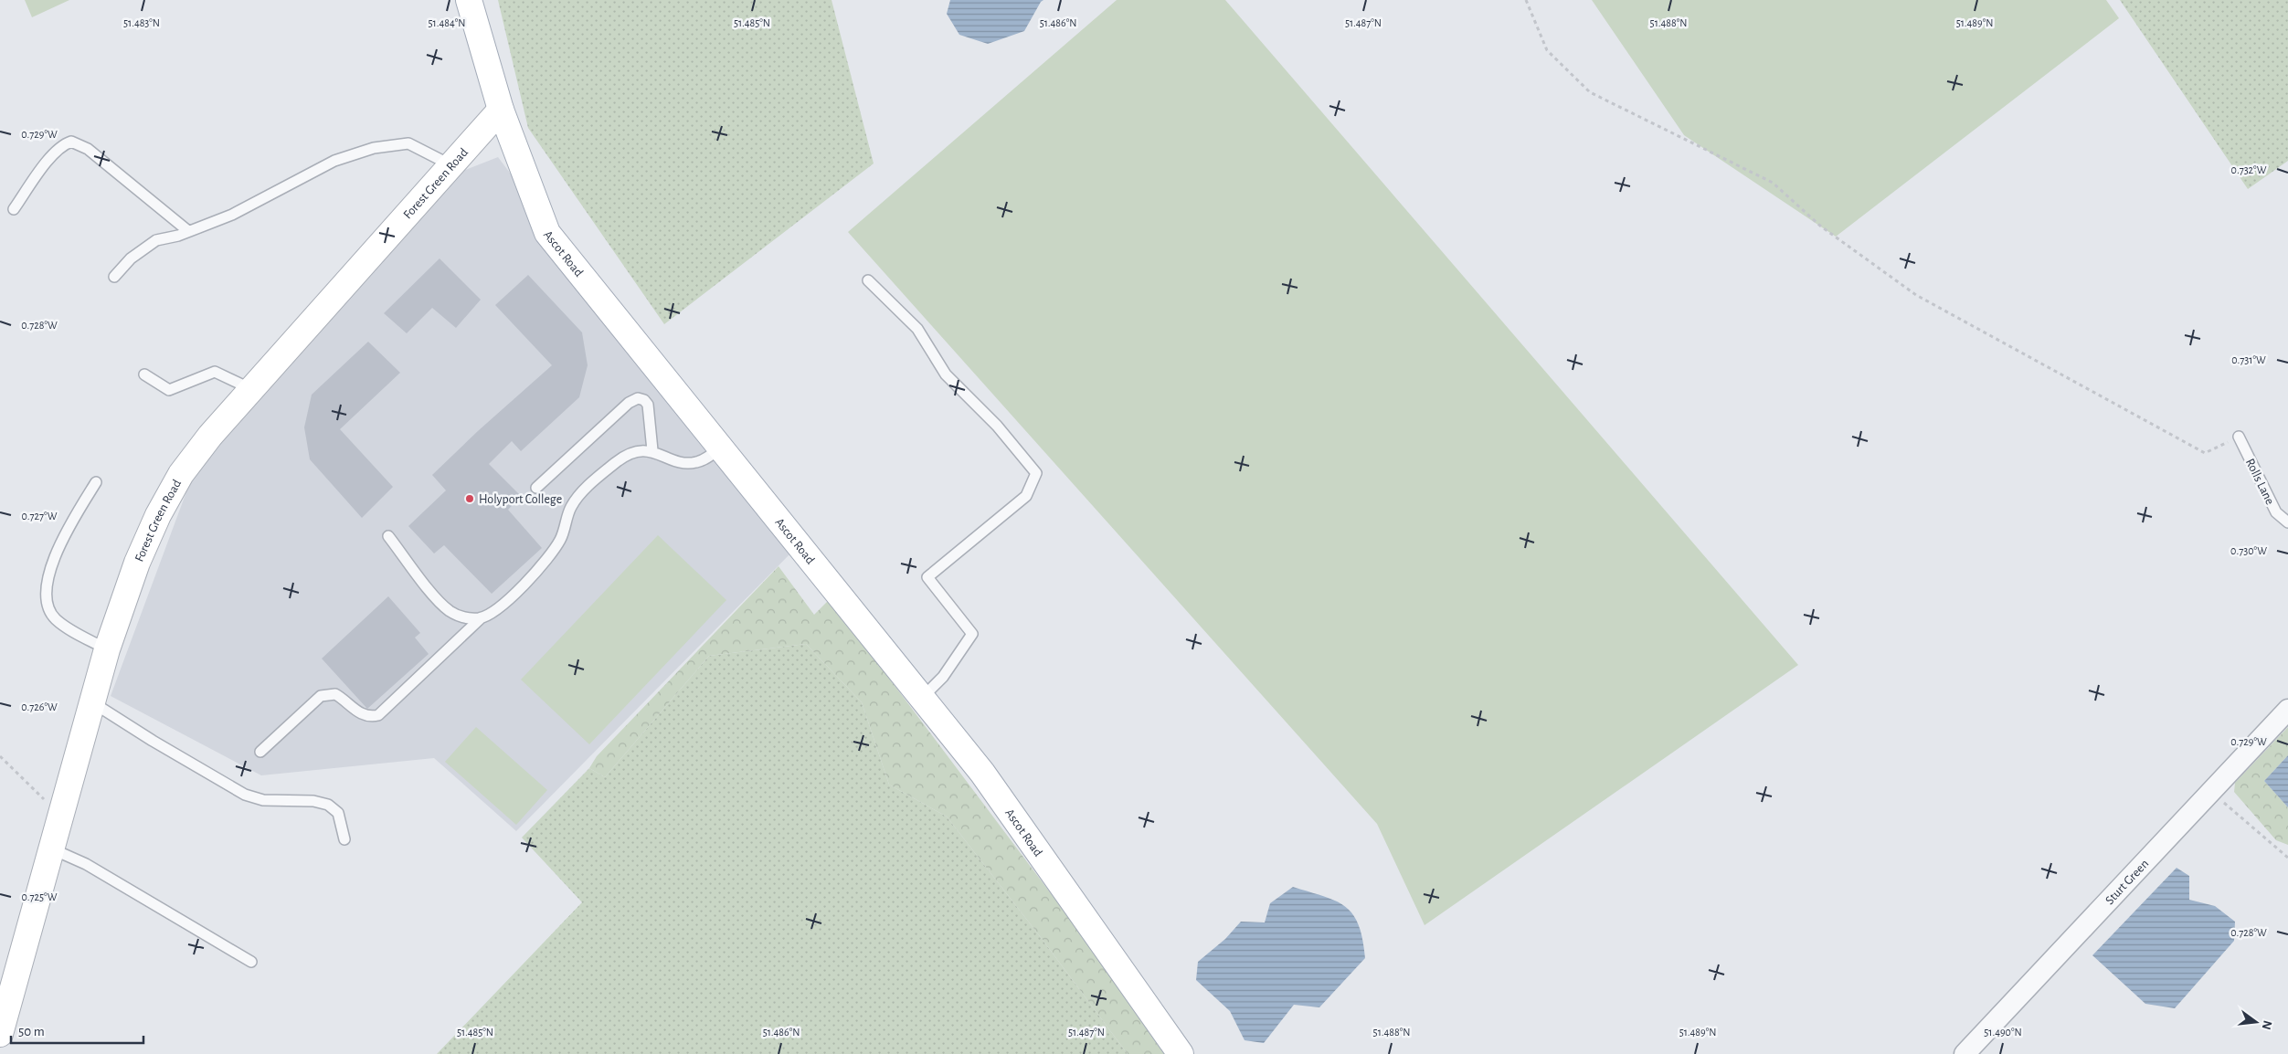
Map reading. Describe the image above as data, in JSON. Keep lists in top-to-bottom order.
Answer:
{
  "streets": {
    "main road": ["Forest Green Road", "Ascot Road"],
    "street": ["Sturt Green"],
    "lane": ["Rolls Lane"]
  },
  "crossings": [
    ["Forest Green Road", "Ascot Road"]
  ],
  "places": ["Holyport College"],
  "scale_bar": "50 m",
  "north": "right",
  "coordinates": [
    "51.483°N",
    "51.484°N",
    "51.485°N",
    "51.486°N",
    "51.487°N",
    "51.488°N",
    "51.489°N",
    "0.729°W",
    "0.732°W",
    "0.728°W",
    "0.731°W",
    "0.727°W",
    "0.730°W",
    "0.726°W",
    "0.725°W",
    "51.490°N"
  ]
}
